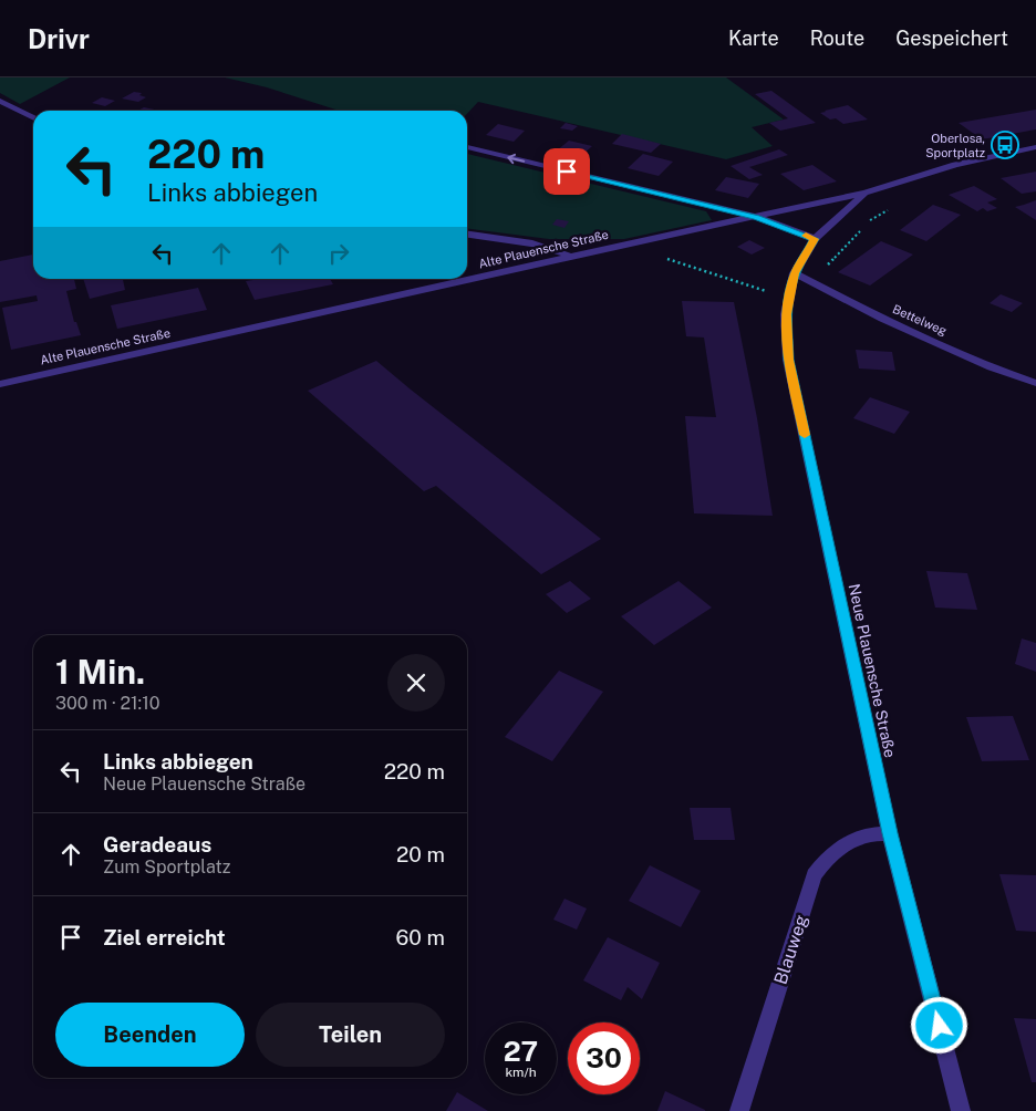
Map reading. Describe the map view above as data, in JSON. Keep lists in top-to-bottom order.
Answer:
{
  "streets": {
    "street": [
      "Alte Plauensche Straße",
      "Bettelweg",
      "Neue Plauensche Straße",
      "Blauweg"
    ]
  },
  "crossings": [
    ["Alte Plauensche Straße", "Neue Plauensche Straße"],
    ["Bettelweg", "Neue Plauensche Straße"],
    ["Neue Plauensche Straße", "Blauweg"]
  ],
  "places": {
    "bus stop": ["Oberlosa, Sportplatz"]
  },
  "page": {
    "header": "Drivr",
    "nav": ["Karte", "Route", "Gespeichert"],
    "turn": ["220 m", "Links abbiegen"],
    "heading": ["1 Min.", "300 m · 21:10"],
    "list": [
      {
        "name": "Links abbiegen",
        "note": "Neue Plauensche Straße",
        "value": "220 m"
      },
      {
        "name": "Geradeaus",
        "note": "Zum Sportplatz",
        "value": "20 m"
      },
      {
        "name": "Ziel erreicht",
        "value": "60 m"
      }
    ],
    "buttons": ["Beenden", "Teilen"],
    "speed": "27 km/h",
    "limit": "30"
  }
}
